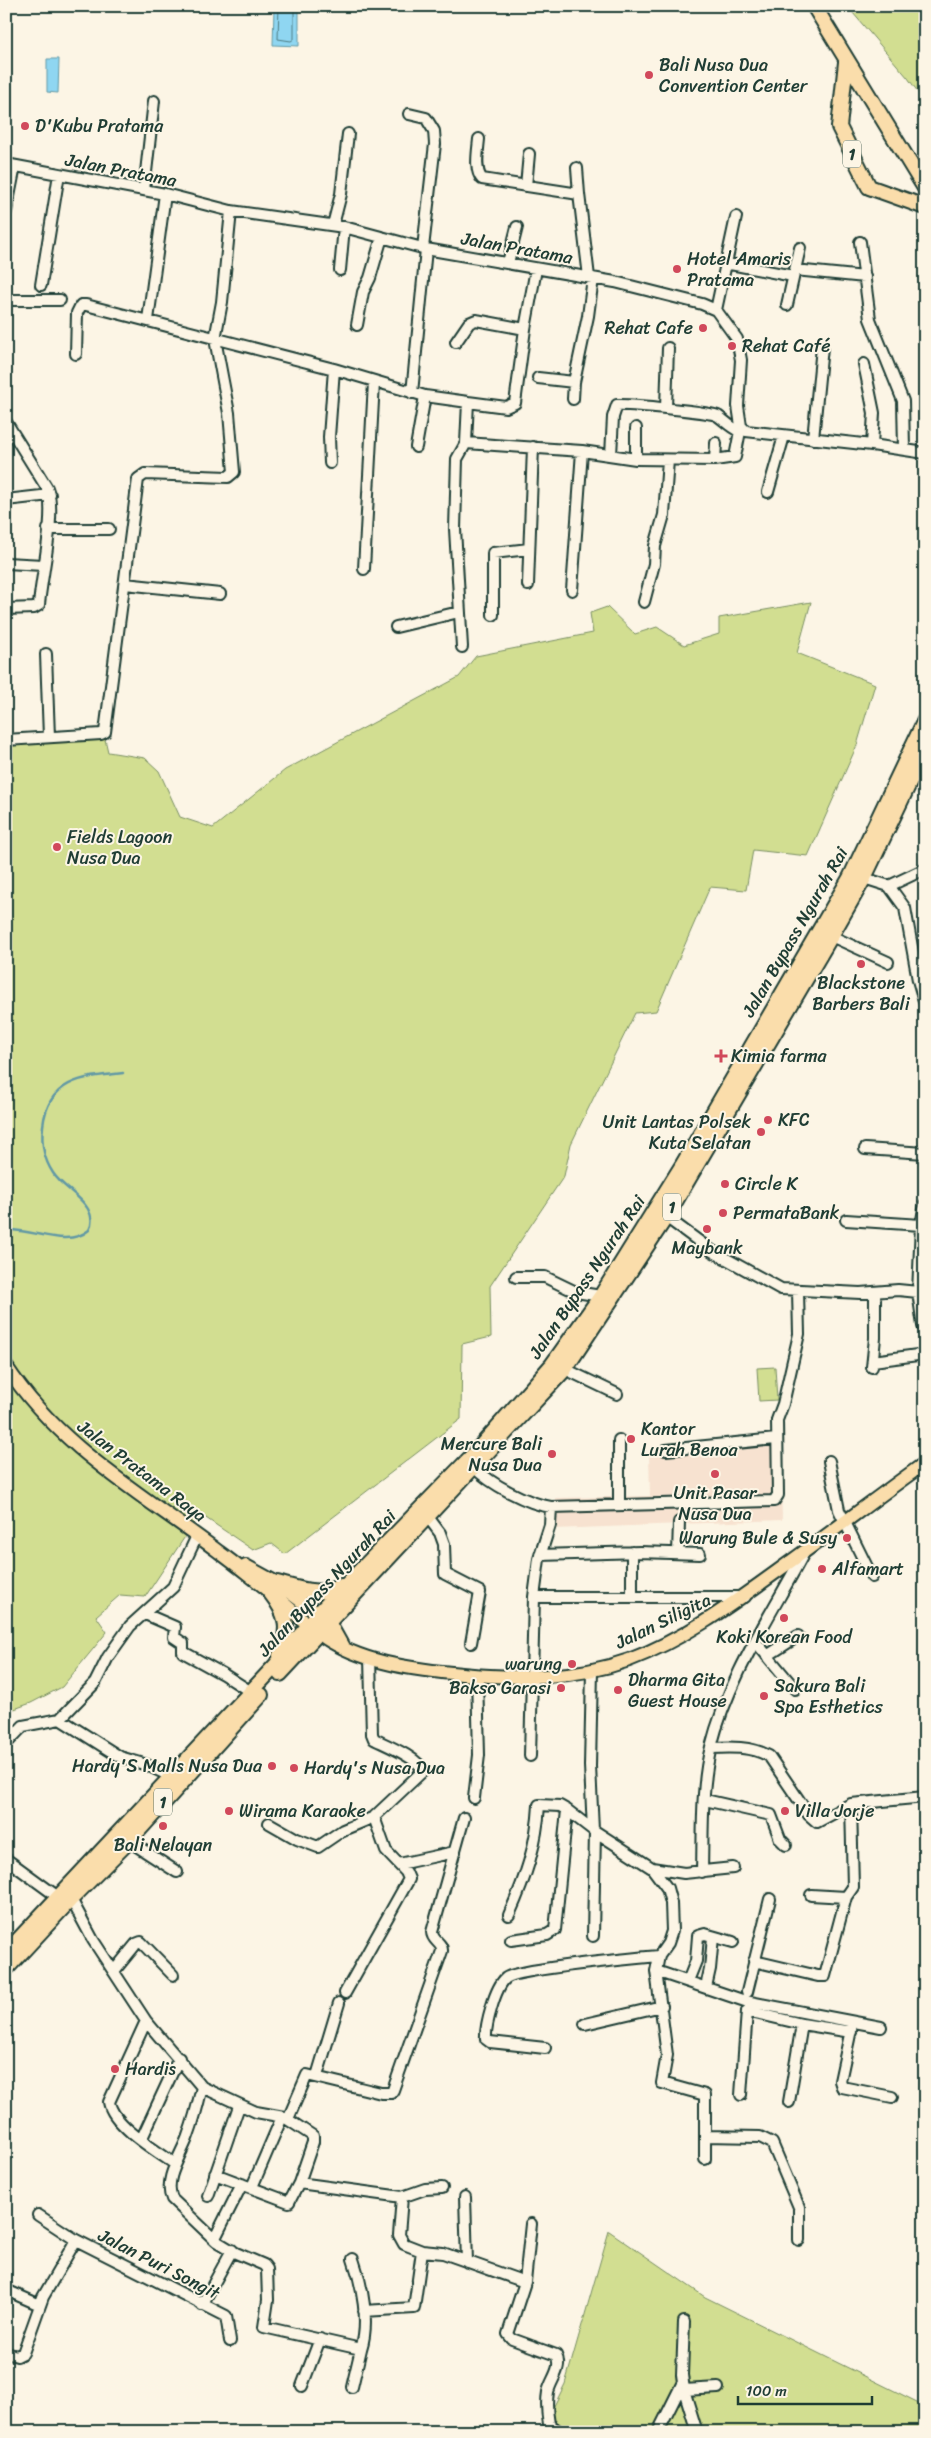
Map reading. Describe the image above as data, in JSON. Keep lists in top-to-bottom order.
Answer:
{
  "streets": {
    "highway": ["1", "Jalan Bypass Ngurah Rai"],
    "main road": ["Jalan Pratama Raya", "Jalan Siligita"],
    "street": ["Jalan Pratama", "Jalan Puri Songit"]
  },
  "crossings": [
    ["Jalan Bypass Ngurah Rai", "Jalan Pratama Raya"],
    ["Jalan Bypass Ngurah Rai", "Jalan Siligita"],
    ["Jalan Pratama Raya", "Jalan Siligita"]
  ],
  "places": {
    "other": [
      "Bali Nusa Dua Convention Center",
      "D'Kubu Pratama",
      "Hotel Amaris Pratama",
      "Rehat Cafe",
      "Rehat Café",
      "Fields Lagoon Nusa Dua",
      "Blackstone Barbers Bali",
      "KFC",
      "Unit Lantas Polsek Kuta Selatan",
      "Circle K",
      "PermataBank",
      "Maybank",
      "Kantor Lurah Benoa",
      "Mercure Bali Nusa Dua",
      "Unit Pasar Nusa Dua",
      "Warung Bule & Susy",
      "Alfamart",
      "Koki Korean Food",
      "warung",
      "Bakso Garasi",
      "Dharma Gita Guest House",
      "Sakura Bali Spa Esthetics",
      "Hardy'S Malls Nusa Dua",
      "Hardy's Nusa Dua",
      "Wirama Karaoke",
      "Villa Jorje",
      "Bali Nelayan",
      "Hardis"
    ],
    "health": ["Kimia farma"]
  },
  "scale_bar": "100 m"
}
